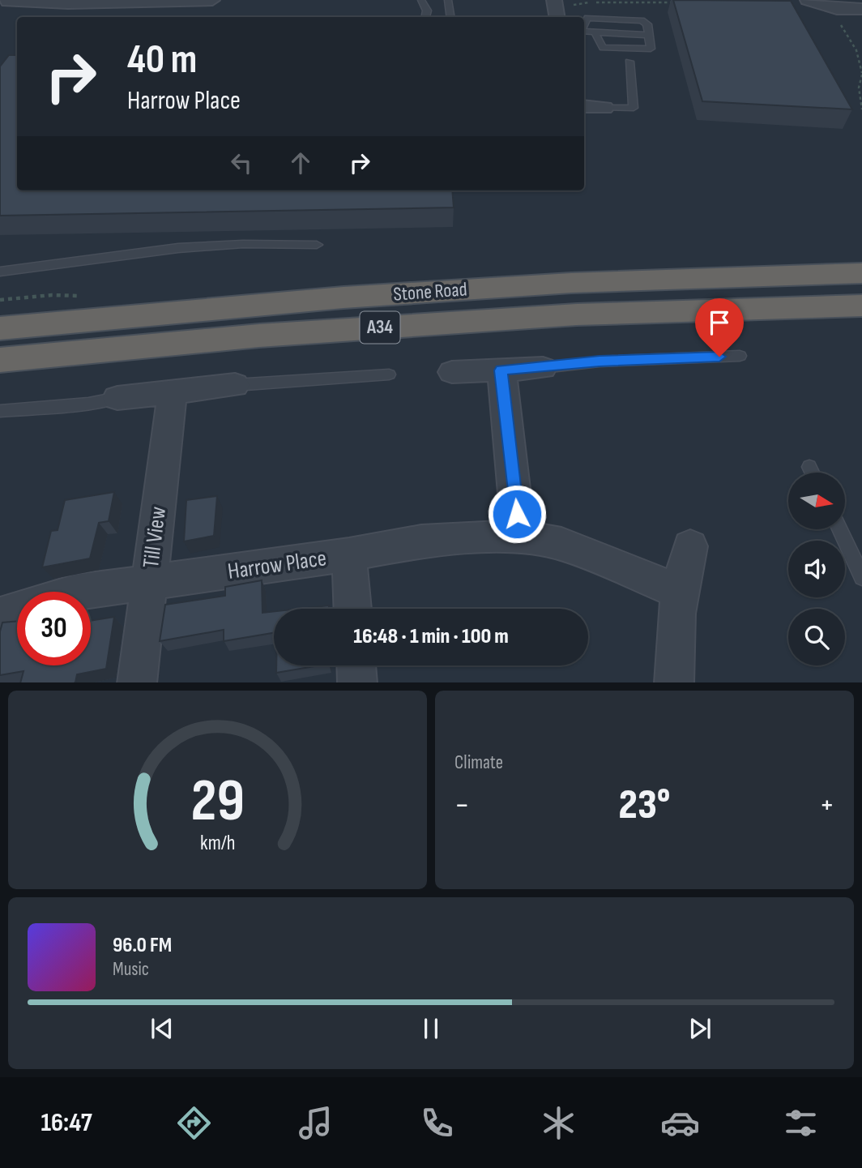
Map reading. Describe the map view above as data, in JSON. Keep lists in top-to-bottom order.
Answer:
{
  "streets": {
    "highway": ["Stone Road", "A34"],
    "street": ["Till View", "Harrow Place"]
  },
  "crossings": [
    ["Till View", "Harrow Place"]
  ],
  "north": "right",
  "page": {
    "turn": ["40 m", "Harrow Place"],
    "limit": "30",
    "trip": "16:48 · 1 min · 100 m",
    "tile": "Climate",
    "heat": ["−", "23°", "+"],
    "song": ["96.0 FM", "Music"],
    "tabs": "16:47",
    "gauge": ["29", "km/h"]
  }
}
